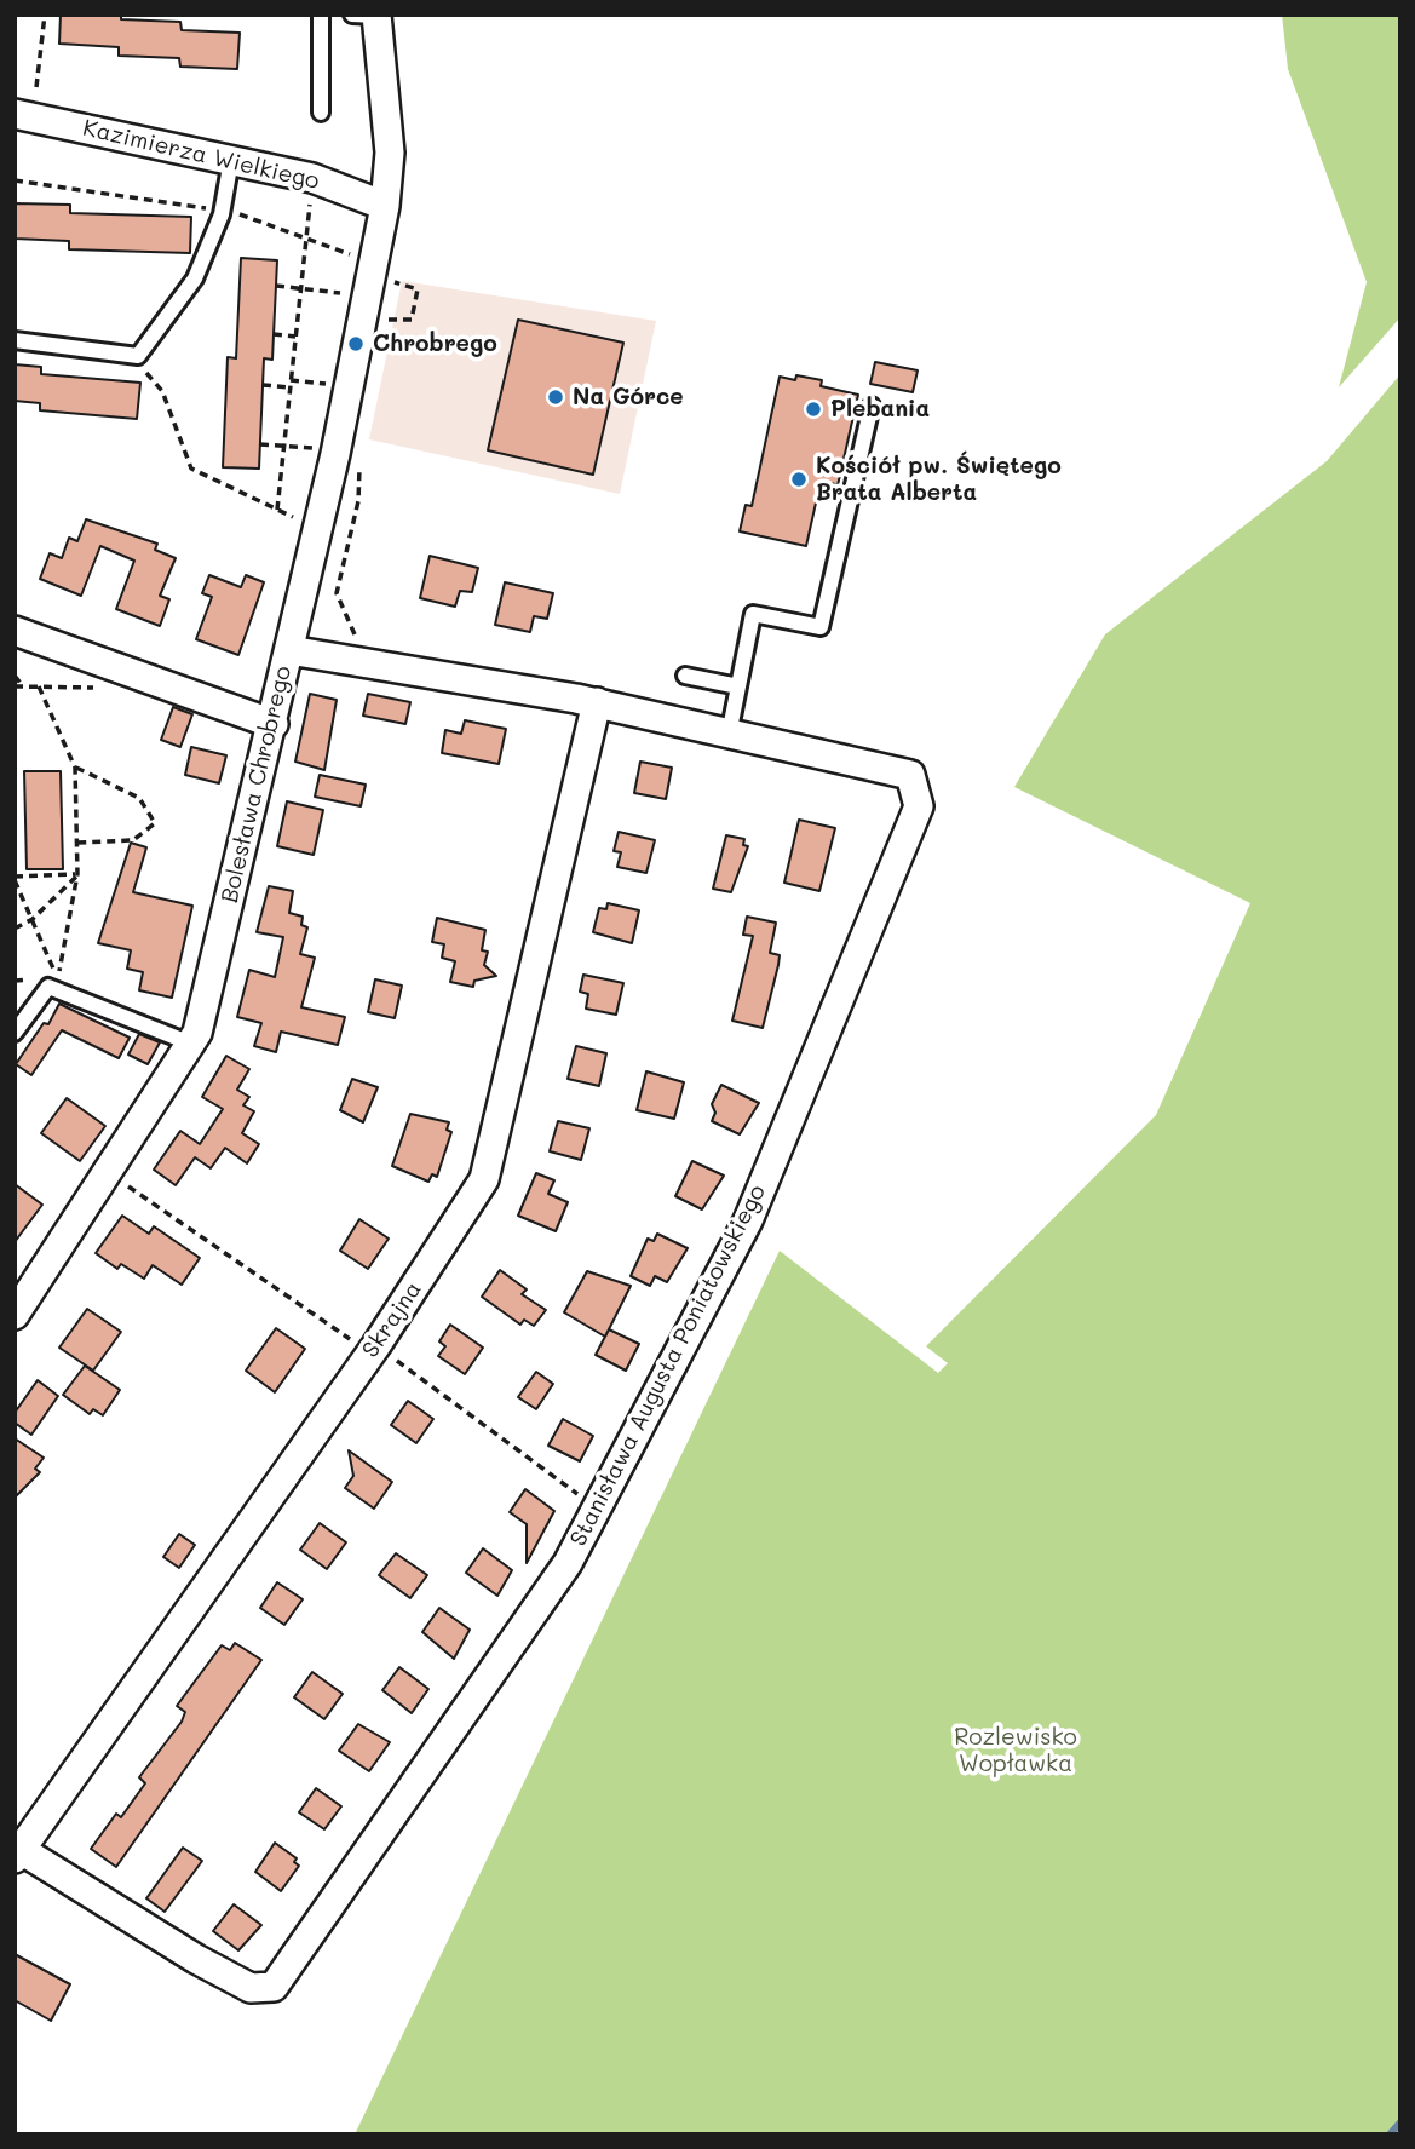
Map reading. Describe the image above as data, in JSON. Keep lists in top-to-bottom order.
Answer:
{
  "streets": {
    "street": [
      "Kazimierza Wielkiego",
      "Bolesława Chrobrego",
      "Skrajna",
      "Stanisława Augusta Poniatowskiego"
    ]
  },
  "crossings": [
    ["Kazimierza Wielkiego", "Bolesława Chrobrego"],
    ["Bolesława Chrobrego", "Stanisława Augusta Poniatowskiego"],
    ["Skrajna", "Stanisława Augusta Poniatowskiego"]
  ],
  "parks": ["Rozlewisko Wopławka"],
  "places": [
    "Chrobrego",
    "Na Górce",
    "Plebania",
    "Kościół pw. Świętego Brata Alberta"
  ]
}
